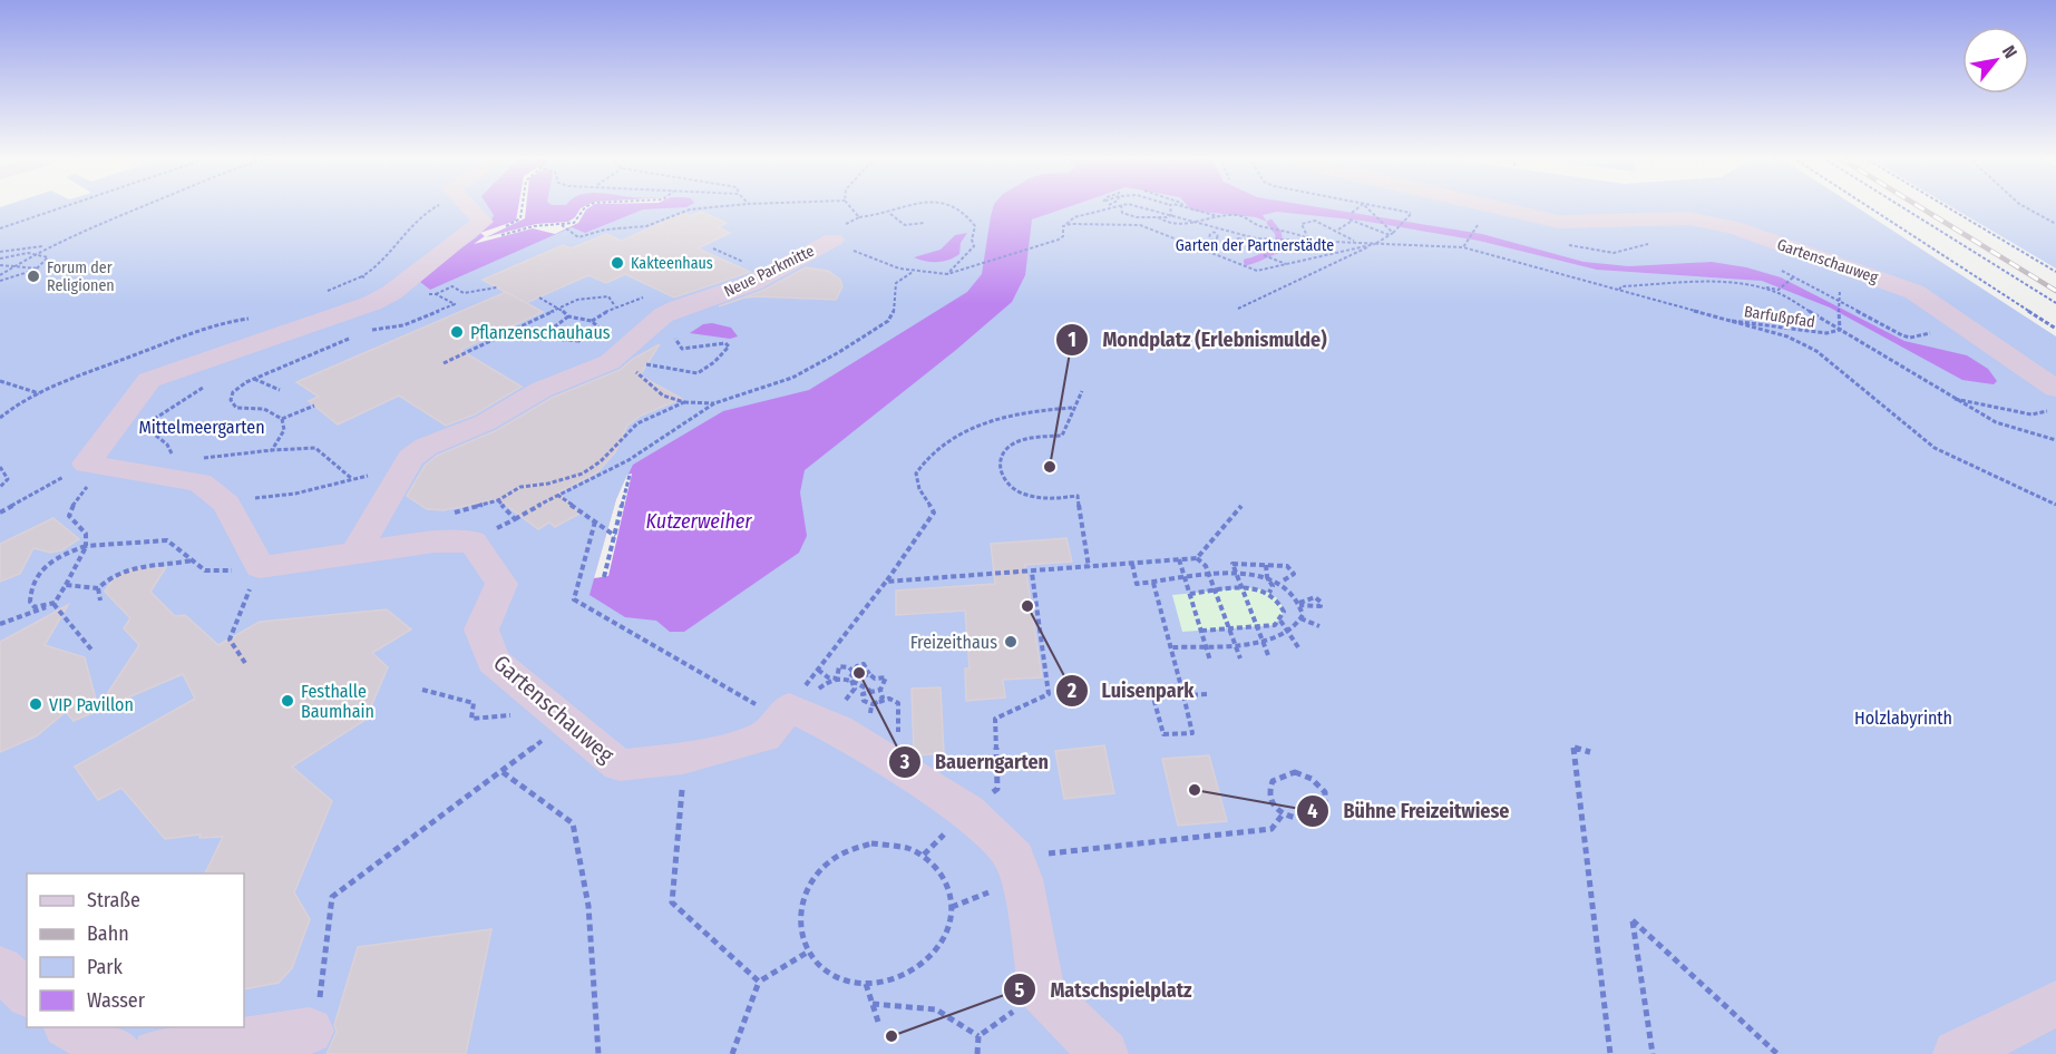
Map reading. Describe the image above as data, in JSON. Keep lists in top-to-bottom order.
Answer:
{
  "streets": {
    "street": ["Gartenschauweg", "Neue Parkmitte"],
    "path": ["Barfußpfad"]
  },
  "water": ["Kutzerweiher"],
  "parks": ["Garten der Partnerstädte", "Mittelmeergarten", "Holzlabyrinth"],
  "places": [
    "Kakteenhaus",
    "Forum der Religionen",
    "Pflanzenschauhaus",
    "Mondplatz (Erlebnismulde)",
    "Luisenpark",
    "Freizeithaus",
    "Bauerngarten",
    "Festhalle Baumhain",
    "VIP Pavillon",
    "Bühne Freizeitwiese",
    "Matschspielplatz"
  ],
  "legend": [
    "Straße",
    "Bahn",
    "Park",
    "Wasser"
  ],
  "north": "top right"
}
